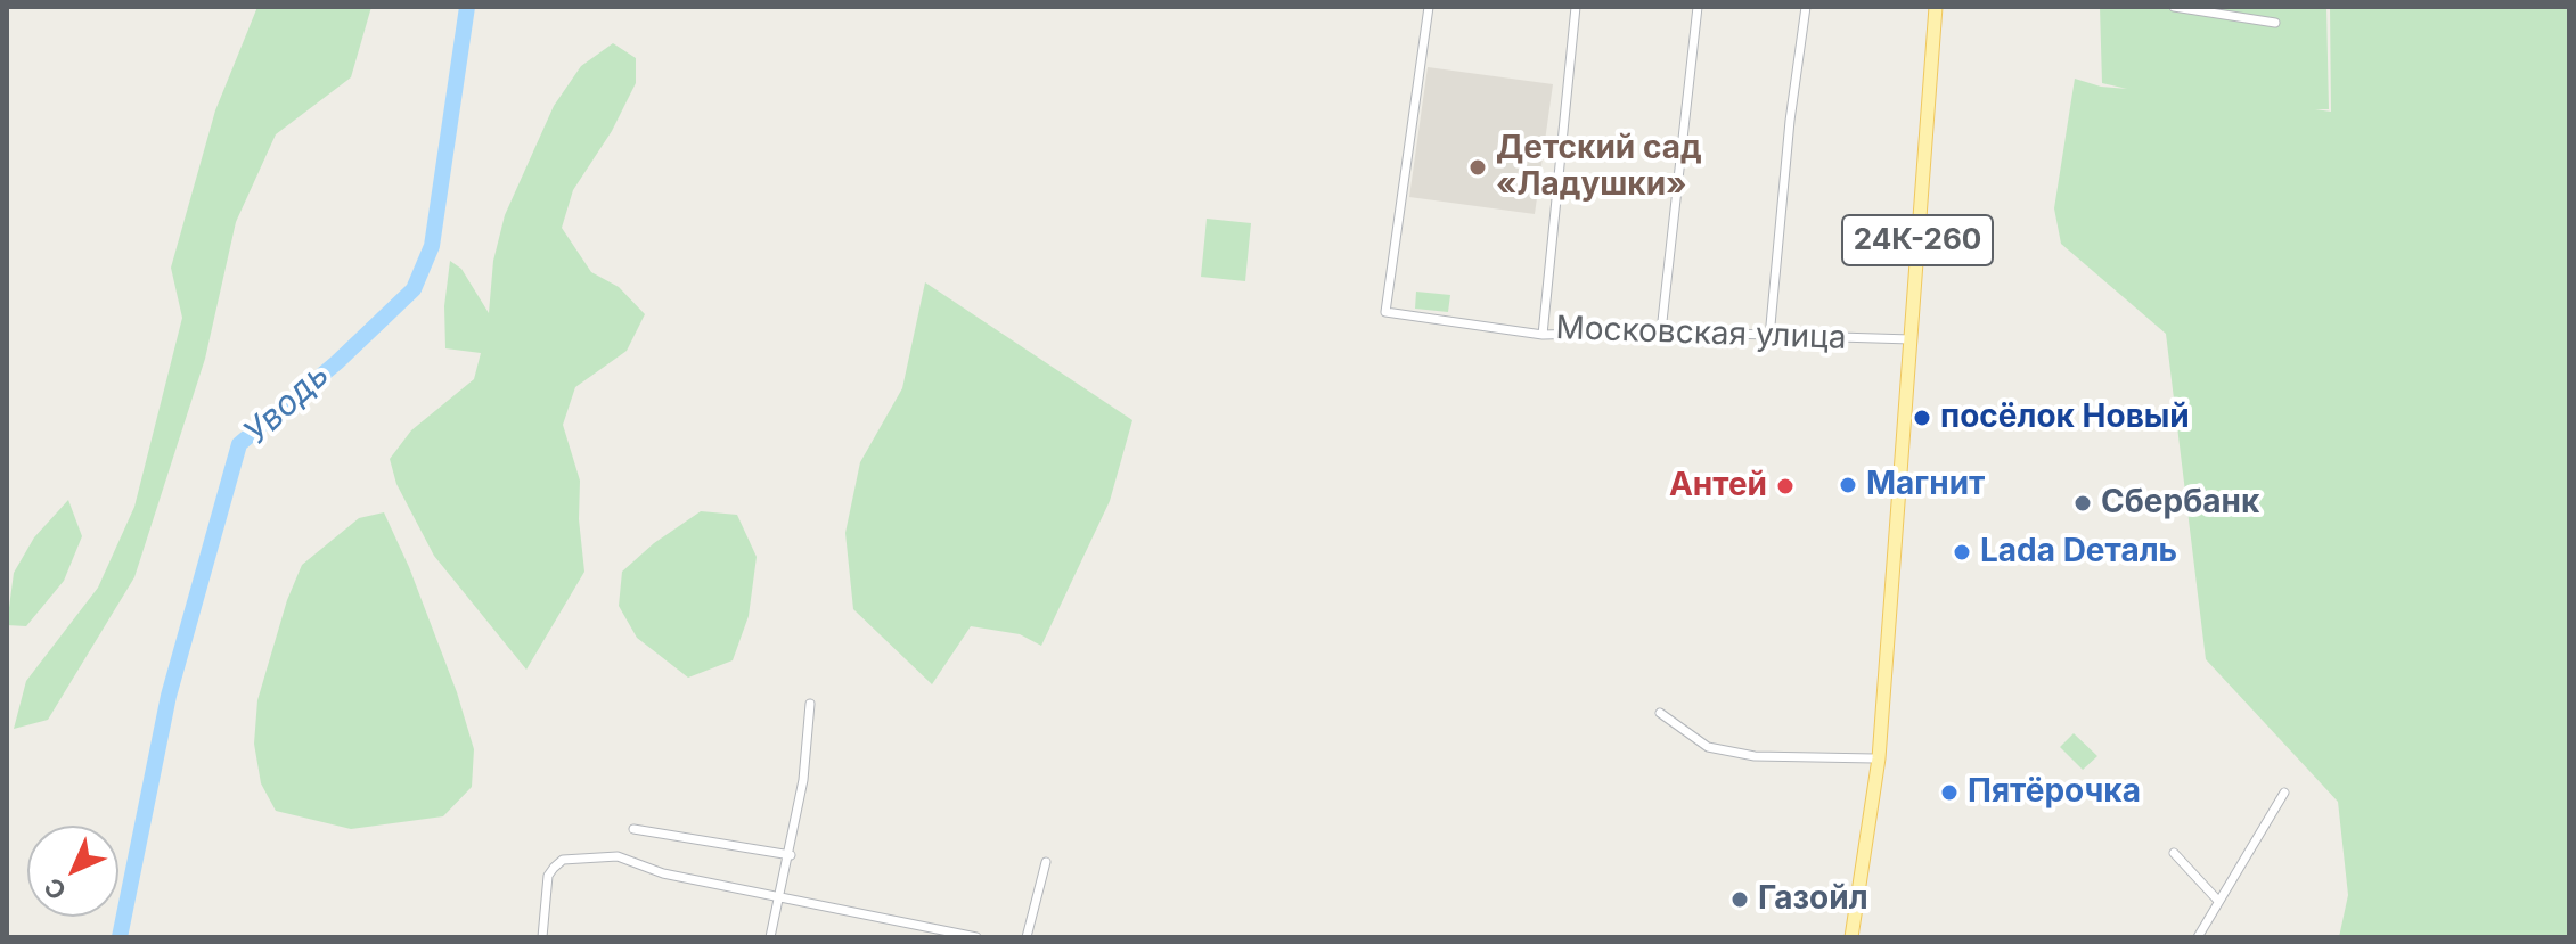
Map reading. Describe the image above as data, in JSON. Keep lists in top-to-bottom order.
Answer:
{
  "streets": {
    "main road": ["24К-260"],
    "street": ["Московская улица"]
  },
  "crossings": [
    ["24К-260", "Московская улица"]
  ],
  "water": ["Уводь"],
  "places": [
    "Детский сад «Ладушки»",
    "посёлок Новый",
    "Магнит",
    "Антей",
    "Сбербанк",
    "Lada Dеталь",
    "Пятёрочка",
    "Газойл"
  ],
  "north": "bottom left"
}
